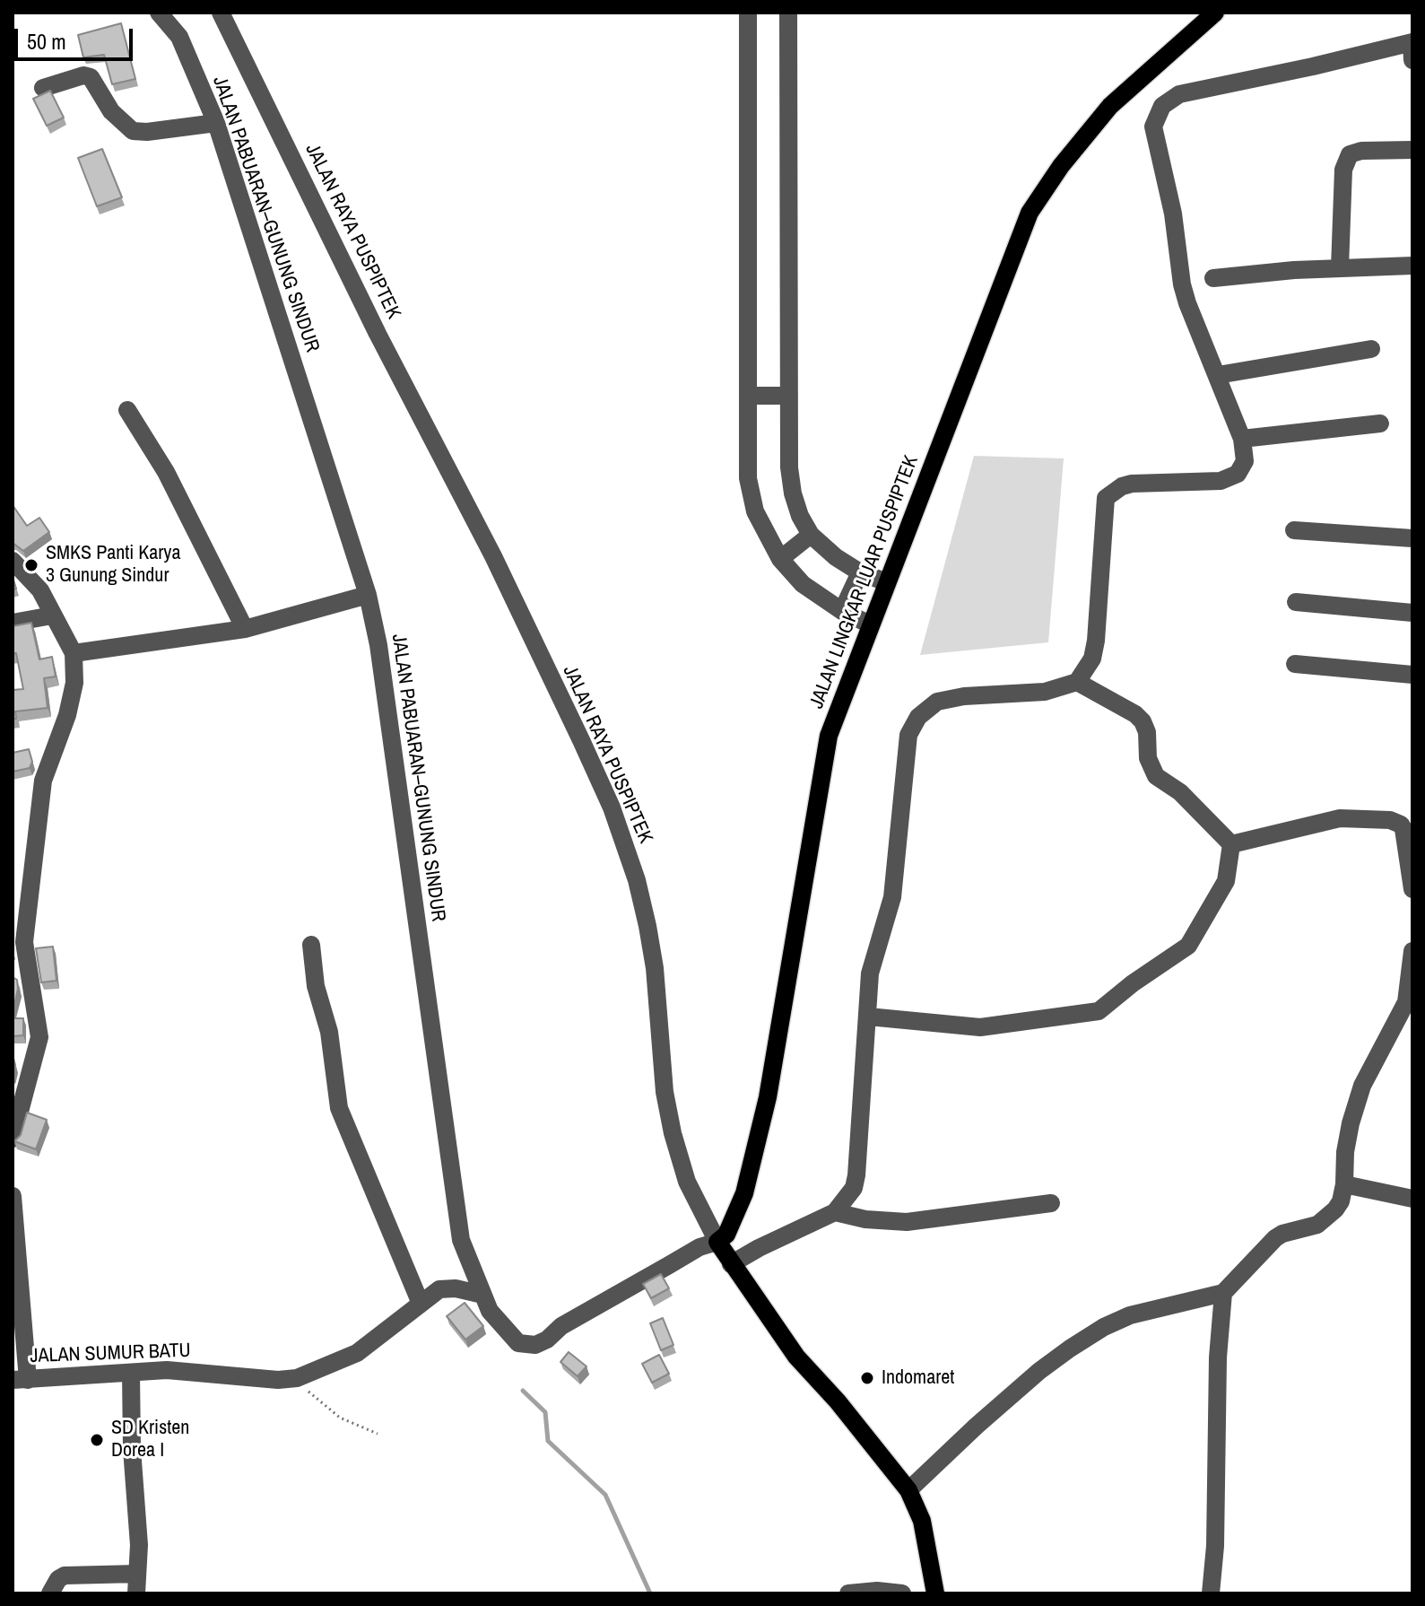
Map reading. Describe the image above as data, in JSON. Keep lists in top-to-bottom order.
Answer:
{
  "streets": {
    "main road": ["JALAN RAYA PUSPIPTEK", "JALAN LINGKAR LUAR PUSPIPTEK"],
    "street": ["JALAN PABUARAN–GUNUNG SINDUR", "JALAN SUMUR BATU"]
  },
  "crossings": [
    ["JALAN PABUARAN–GUNUNG SINDUR", "JALAN RAYA PUSPIPTEK"],
    ["JALAN PABUARAN–GUNUNG SINDUR", "JALAN LINGKAR LUAR PUSPIPTEK"],
    ["JALAN PABUARAN–GUNUNG SINDUR", "JALAN SUMUR BATU"],
    ["JALAN RAYA PUSPIPTEK", "JALAN LINGKAR LUAR PUSPIPTEK"]
  ],
  "places": ["SMKS Panti Karya 3 Gunung Sindur", "Indomaret", "SD Kristen Dorea I"],
  "scale_bar": "50 m"
}
